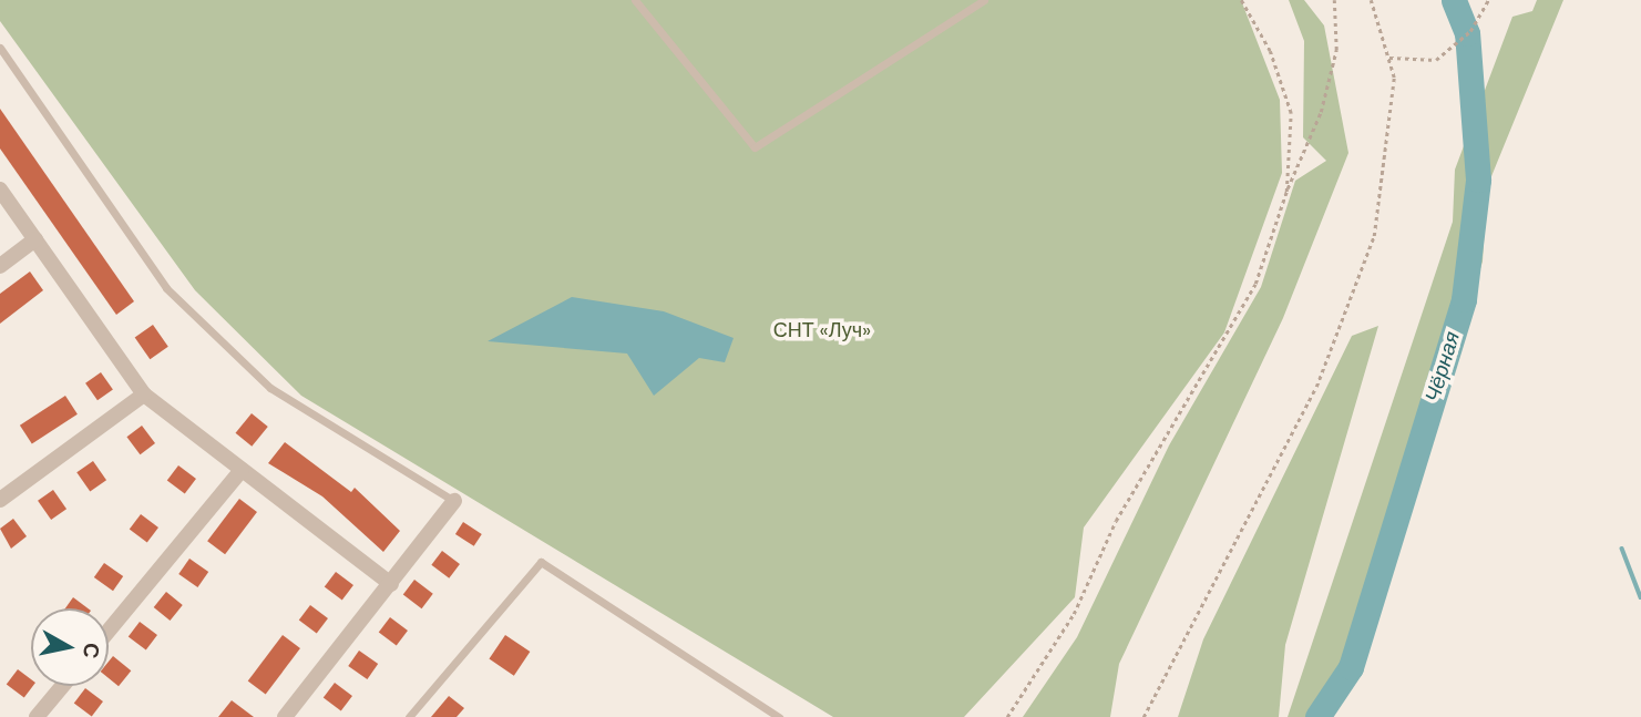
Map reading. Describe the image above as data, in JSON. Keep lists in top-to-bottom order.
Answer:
{
  "water": ["Чёрная"],
  "parks": ["СНТ «Луч»"],
  "north": "right"
}
